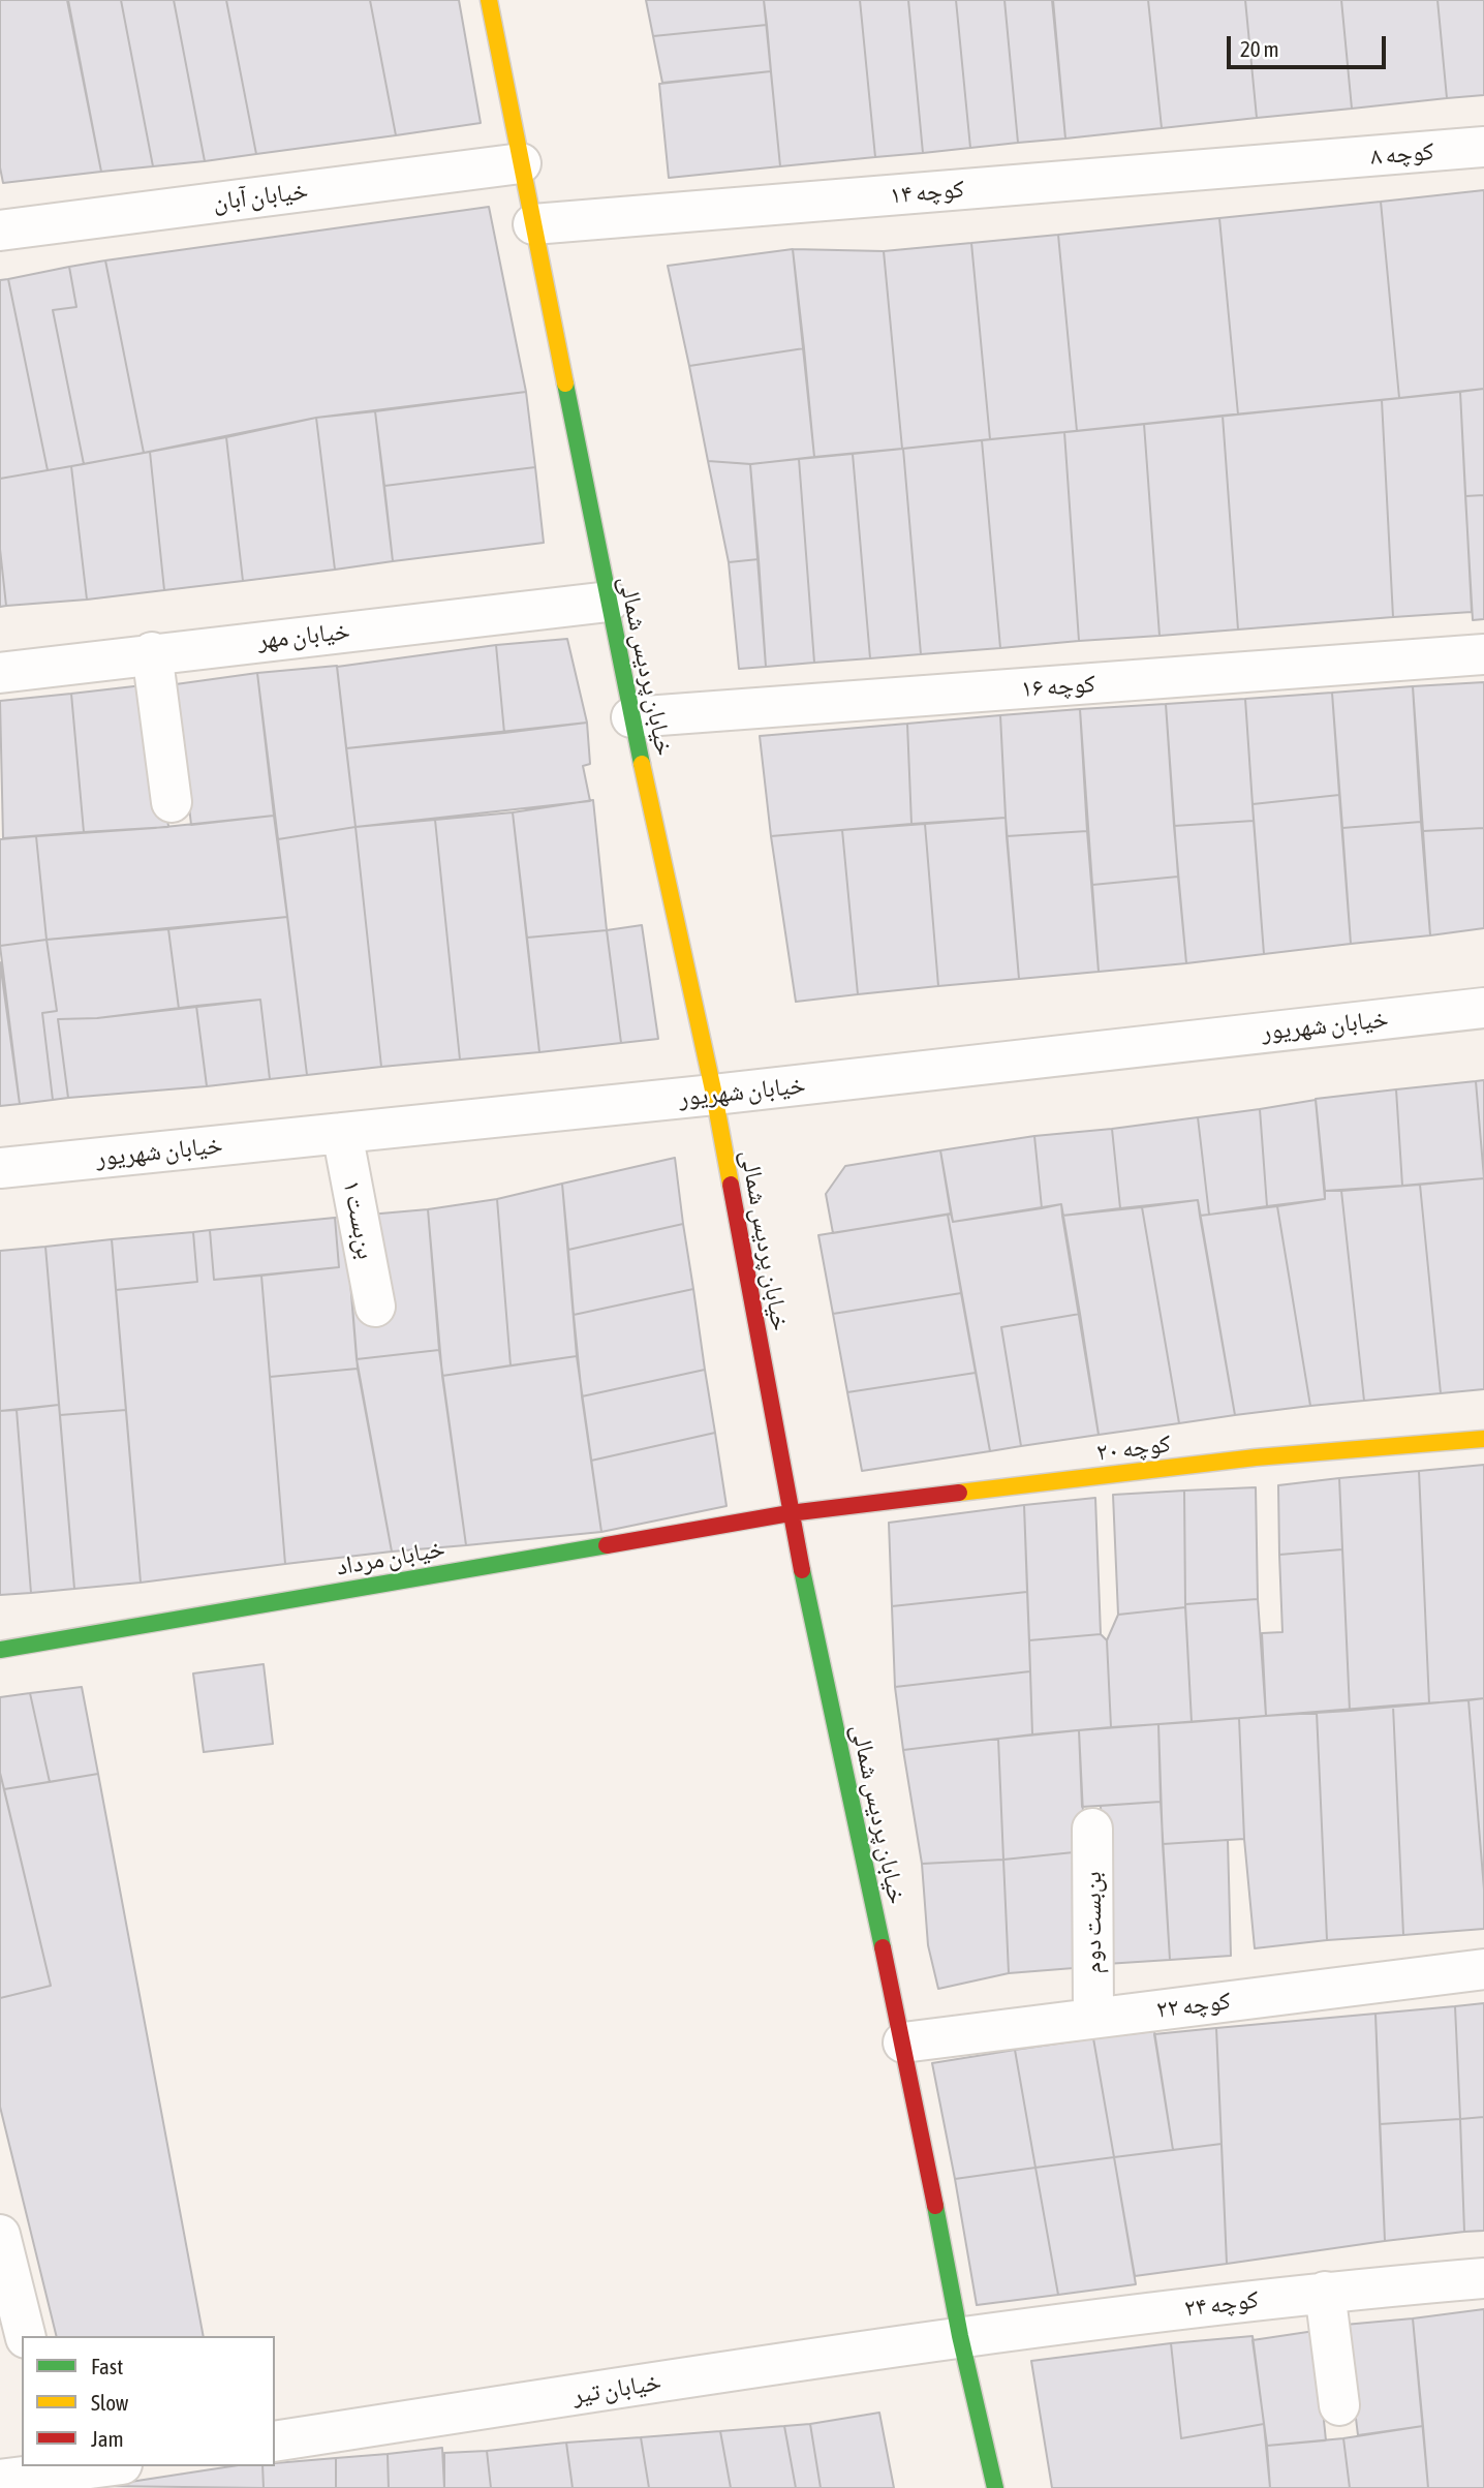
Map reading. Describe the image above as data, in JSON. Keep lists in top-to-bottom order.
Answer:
{
  "streets": {
    "street": [
      "کوچه ۸",
      "کوچه ۱۴",
      "خیابان آبان",
      "خیابان مهر",
      "خیابان پردیس شمالی",
      "کوچه ۱۶",
      "خیابان شهریور",
      "بن‌بست ۱",
      "کوچه ۲۰",
      "خیابان مرداد",
      "بن‌بست دوم",
      "کوچه ۲۲",
      "کوچه ۲۴",
      "خیابان تیر"
    ]
  },
  "crossings": [
    ["کوچه ۸", "کوچه ۱۴"],
    ["کوچه ۱۴", "خیابان پردیس شمالی"],
    ["خیابان آبان", "خیابان پردیس شمالی"],
    ["خیابان مهر", "خیابان پردیس شمالی"],
    ["خیابان پردیس شمالی", "کوچه ۱۶"],
    ["خیابان پردیس شمالی", "خیابان شهریور"],
    ["خیابان پردیس شمالی", "کوچه ۲۰"],
    ["خیابان پردیس شمالی", "خیابان مرداد"],
    ["خیابان پردیس شمالی", "کوچه ۲۲"],
    ["خیابان پردیس شمالی", "کوچه ۲۴"],
    ["خیابان پردیس شمالی", "خیابان تیر"],
    ["خیابان شهریور", "بن‌بست ۱"],
    ["کوچه ۲۰", "خیابان مرداد"],
    ["بن‌بست دوم", "کوچه ۲۲"],
    ["کوچه ۲۴", "خیابان تیر"]
  ],
  "legend": ["Fast", "Slow", "Jam"],
  "scale_bar": "20 m"
}
